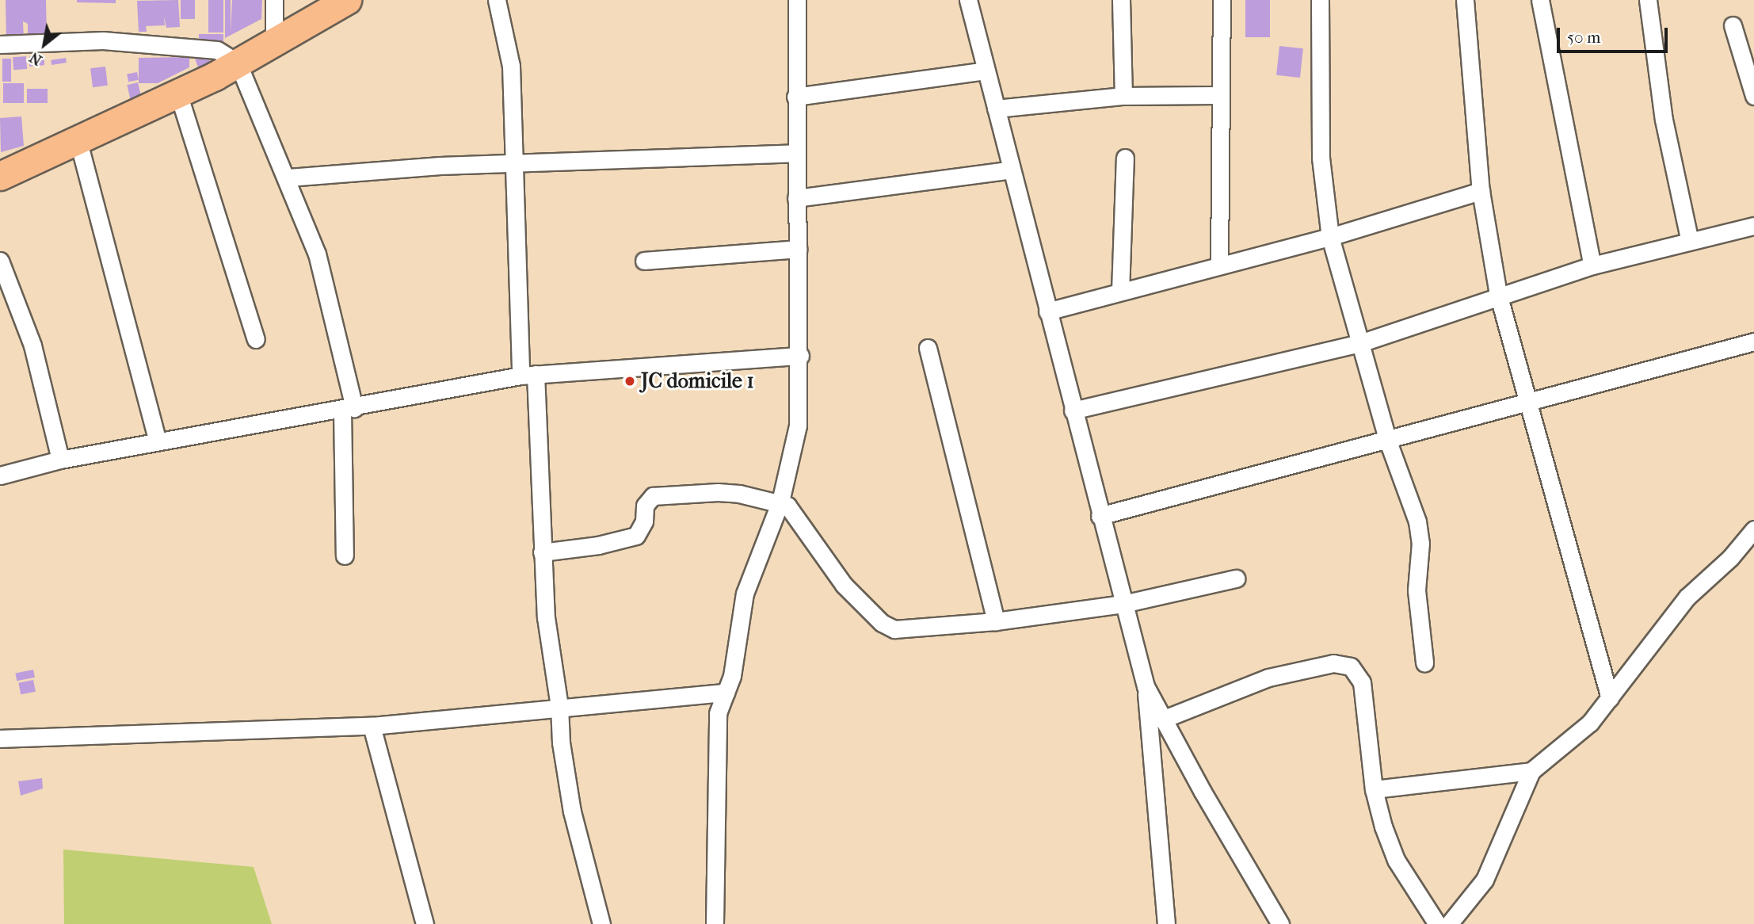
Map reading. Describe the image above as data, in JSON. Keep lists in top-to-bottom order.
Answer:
{
  "places": ["JC domicile 1"],
  "scale_bar": "50 m",
  "north": "bottom left"
}
